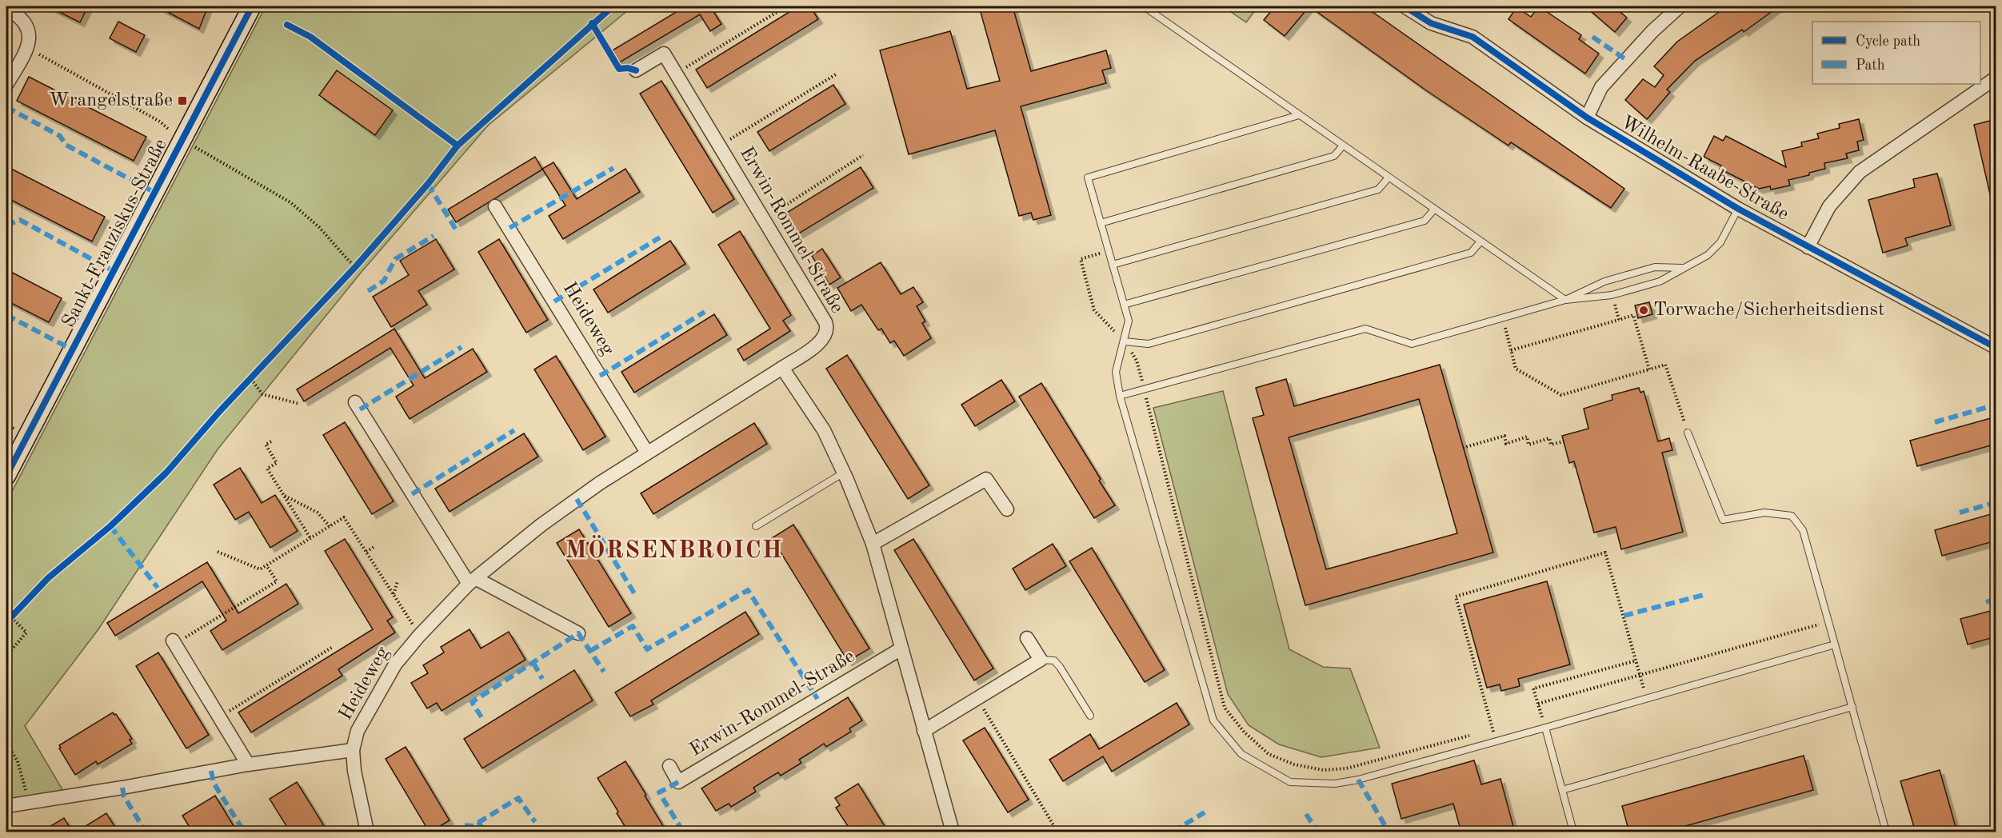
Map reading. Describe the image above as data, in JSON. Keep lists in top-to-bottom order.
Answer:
{
  "streets": {
    "main road": ["Sankt-Franziskus-Straße"],
    "street": ["Wilhelm-Raabe-Straße", "Erwin-Rommel-Straße", "Heideweg"]
  },
  "crossings": [
    ["Erwin-Rommel-Straße", "Heideweg"]
  ],
  "districts": ["MÖRSENBROICH"],
  "places": {
    "transit": ["Wrangelstraße"],
    "other": ["Torwache/Sicherheitsdienst"]
  },
  "legend": ["Cycle path", "Path"]
}
